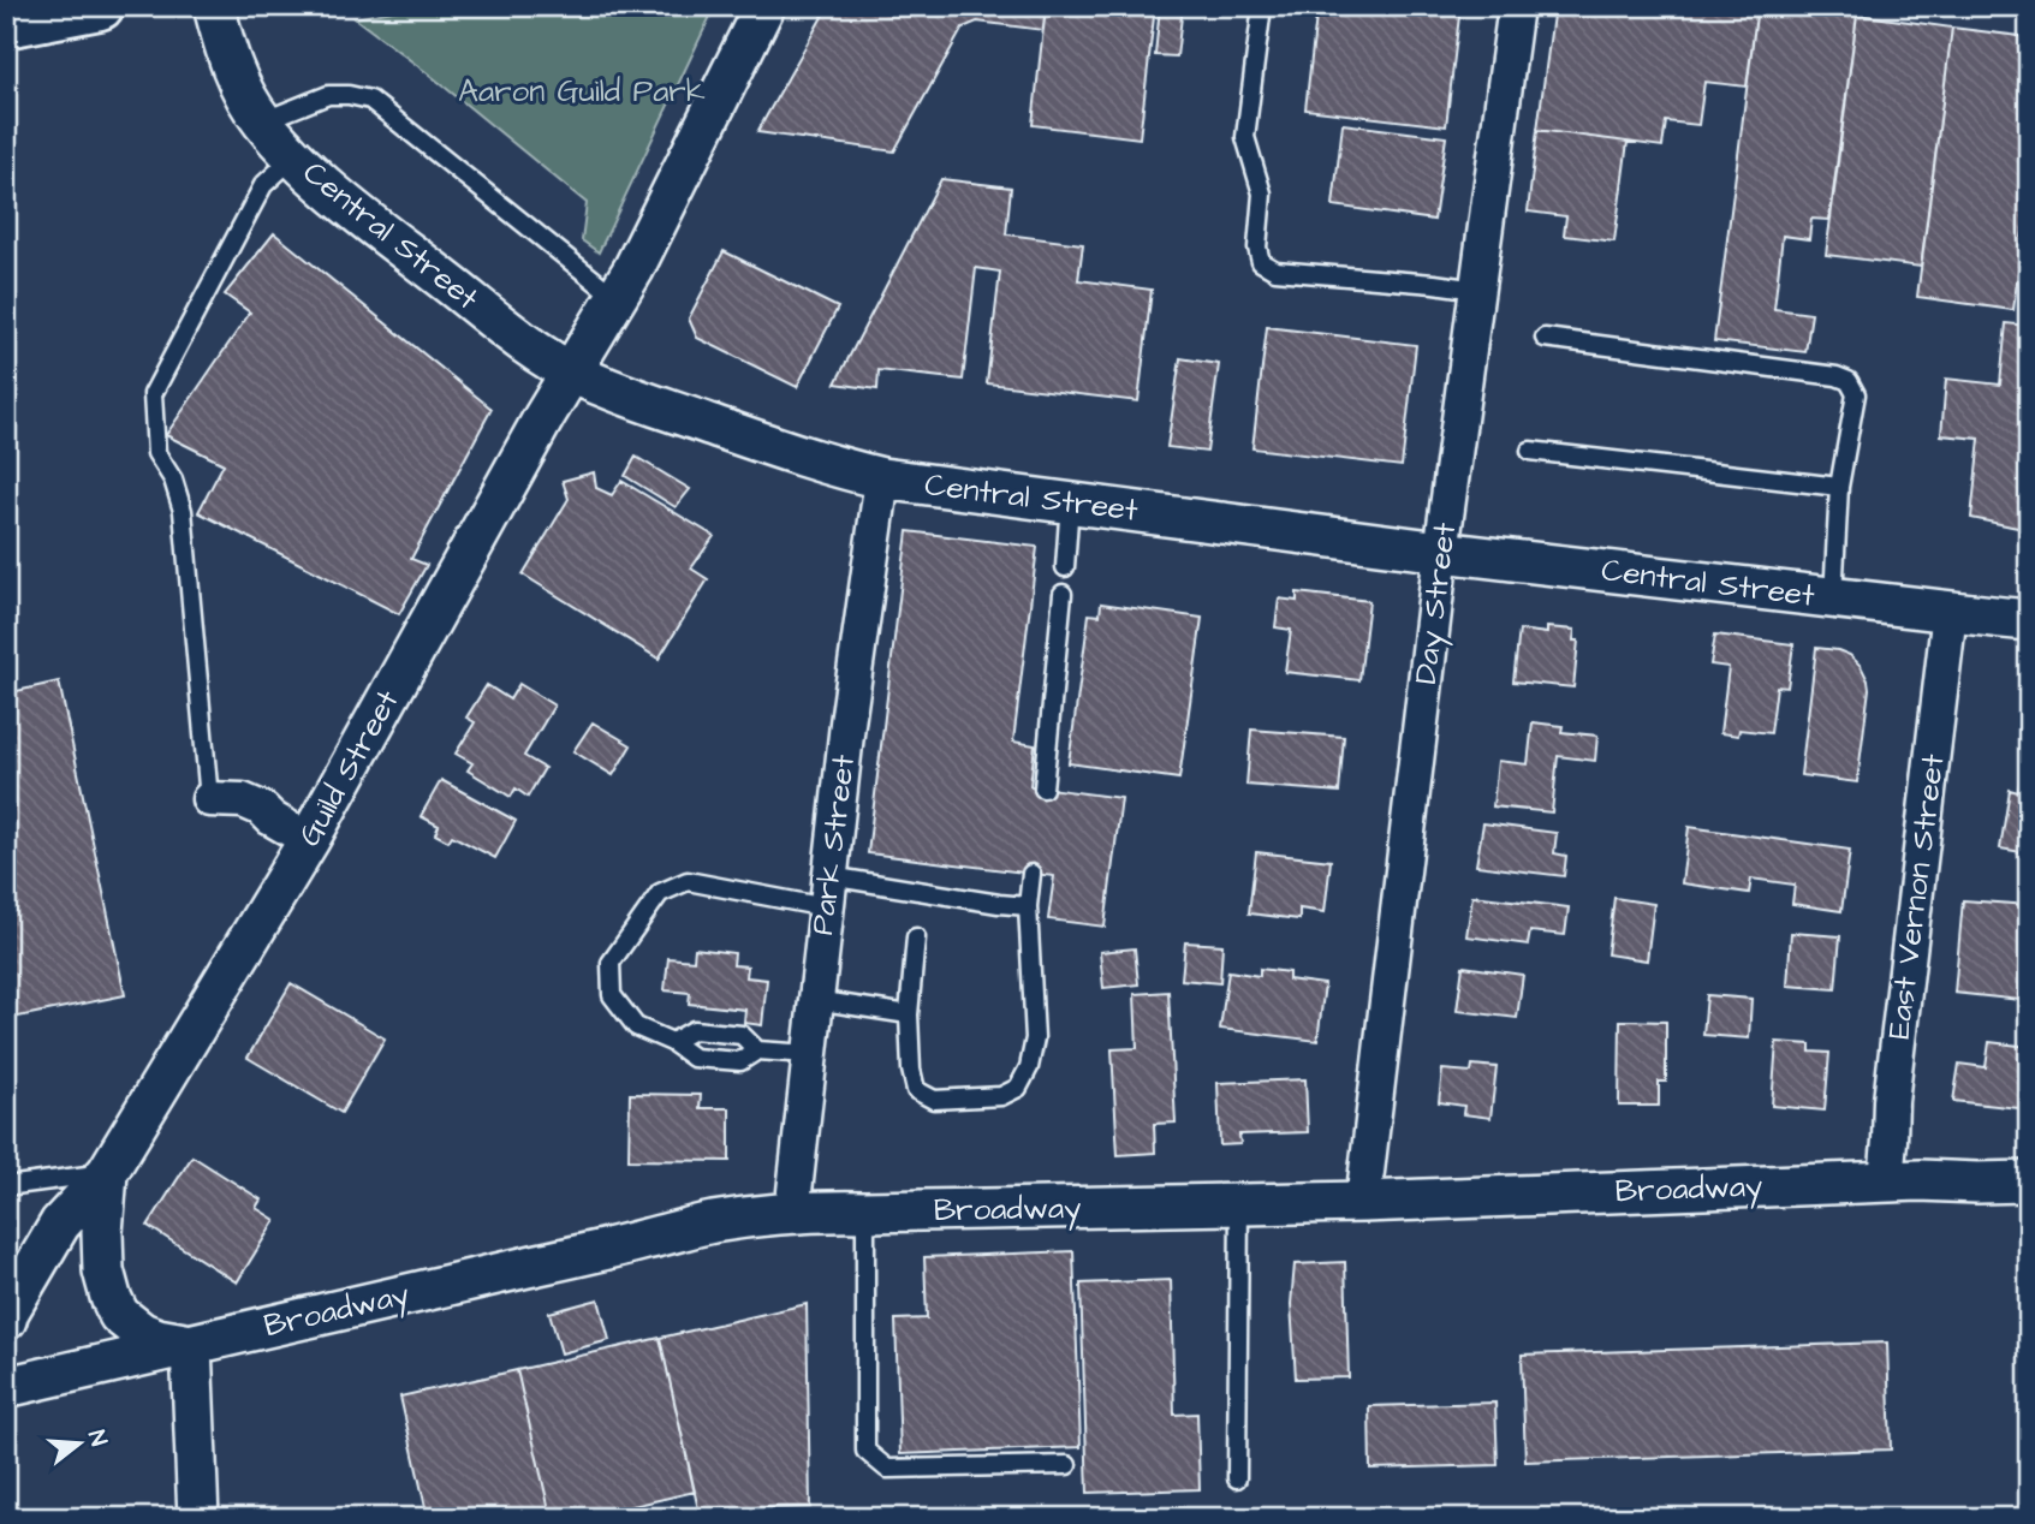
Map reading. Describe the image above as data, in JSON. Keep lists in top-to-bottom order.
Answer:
{
  "streets": {
    "street": [
      "Central Street",
      "Day Street",
      "Guild Street",
      "Park Street",
      "East Vernon Street",
      "Broadway"
    ]
  },
  "crossings": [
    ["Central Street", "Day Street"],
    ["Central Street", "Guild Street"],
    ["Central Street", "Park Street"],
    ["Central Street", "East Vernon Street"],
    ["Day Street", "Broadway"],
    ["Guild Street", "Broadway"],
    ["Park Street", "Broadway"],
    ["East Vernon Street", "Broadway"]
  ],
  "parks": ["Aaron Guild Park"],
  "north": "right"
}
